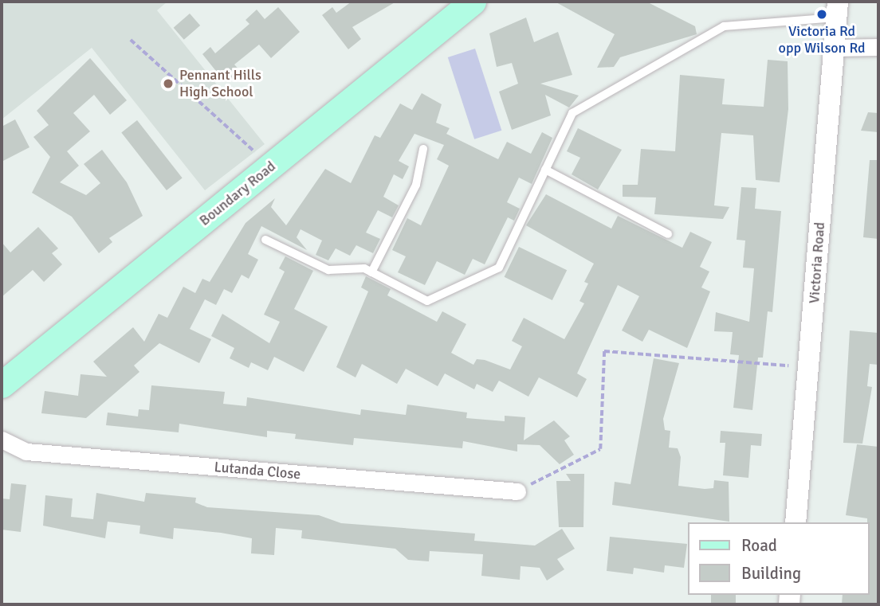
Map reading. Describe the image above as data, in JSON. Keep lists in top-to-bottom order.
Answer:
{
  "streets": {
    "main road": ["Boundary Road"],
    "street": ["Victoria Road", "Lutanda Close"]
  },
  "places": ["Victoria Rd opp Wilson Rd", "Pennant Hills High School"],
  "legend": ["Road", "Building"]
}
